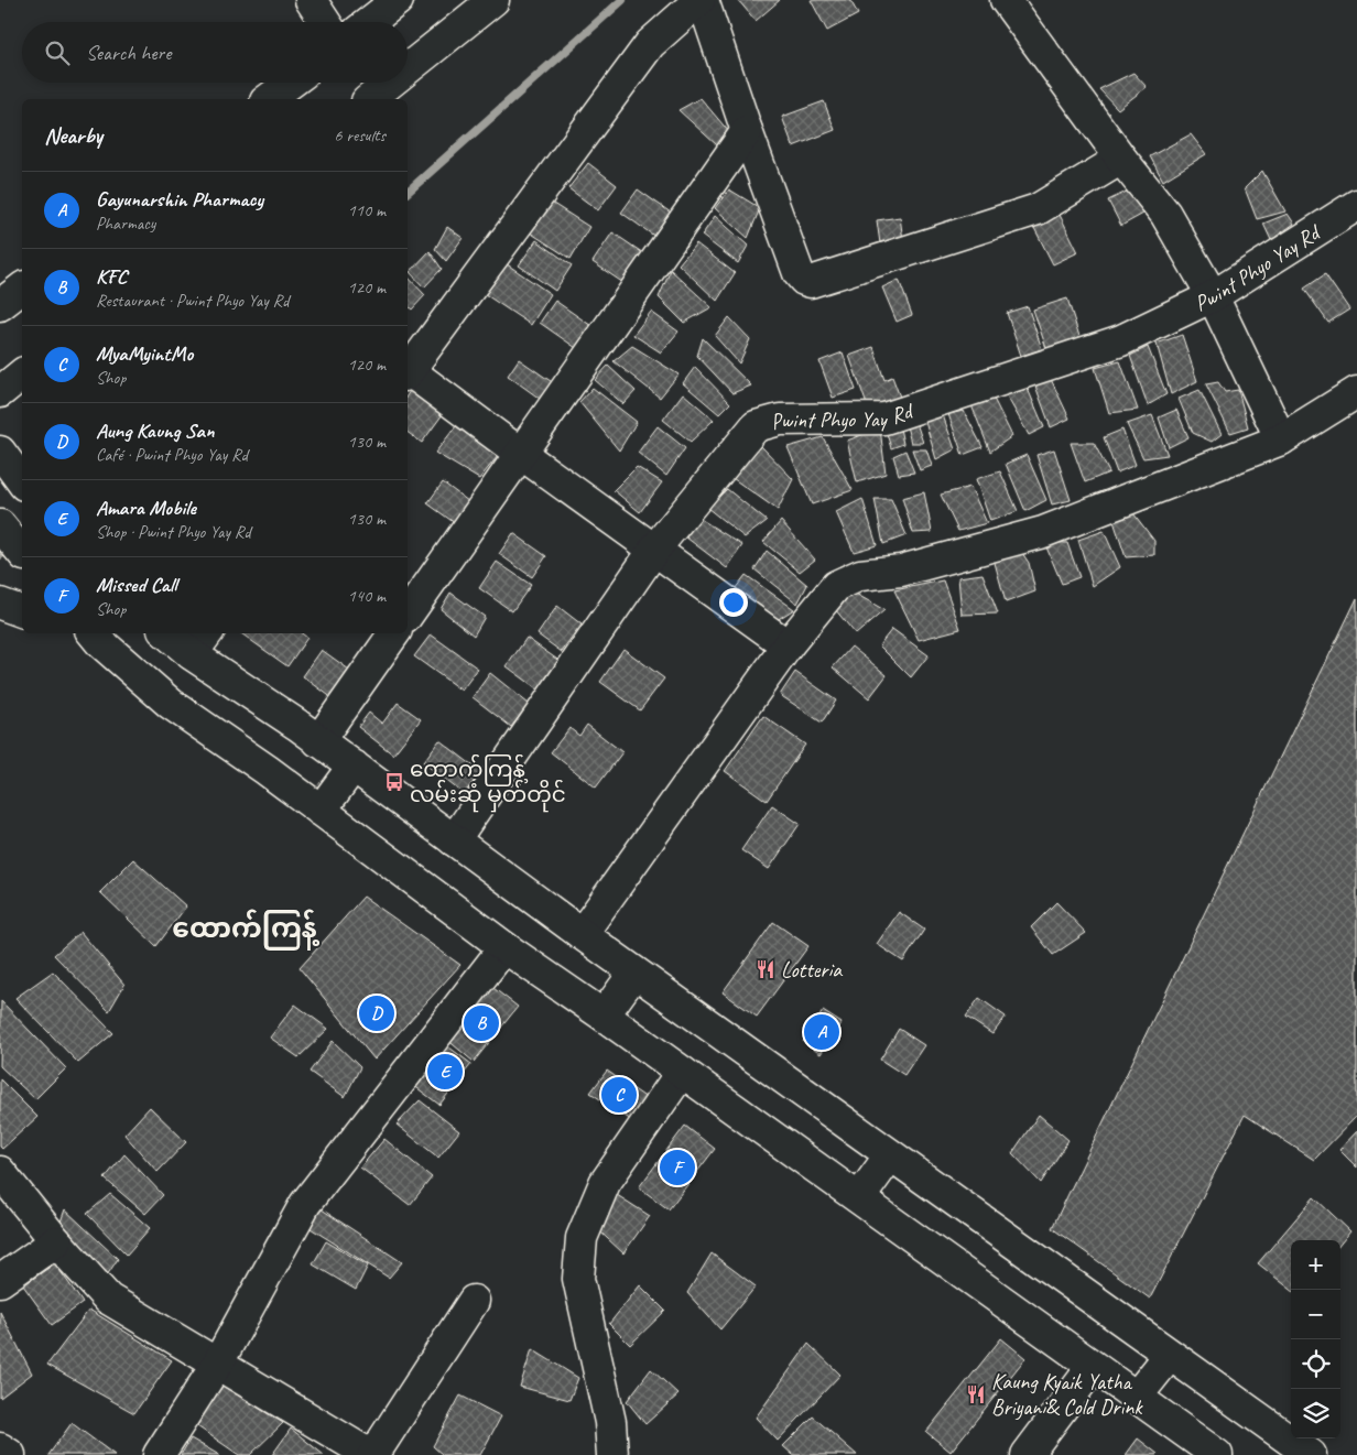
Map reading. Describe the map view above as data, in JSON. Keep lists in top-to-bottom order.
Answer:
{
  "streets": {
    "main road": ["Pwint Phyo Yay Rd"]
  },
  "districts": ["ထောက်ကြန့်"],
  "places": {
    "bus stop": ["ထောက်ကြန့် လမ်းဆုံ မှတ်တိုင်"],
    "restaurant": ["Lotteria", "Kaung Kyaik Yatha Briyani& Cold Drink"]
  },
  "page": {
    "search": "Search here",
    "heading": ["Nearby", "6 results"],
    "list": [
      {
        "mark": "A",
        "name": "Gayunarshin Pharmacy",
        "note": "Pharmacy",
        "value": "110 m"
      },
      {
        "mark": "B",
        "name": "KFC",
        "note": "Restaurant · Pwint Phyo Yay Rd",
        "value": "120 m"
      },
      {
        "mark": "C",
        "name": "MyaMyintMo",
        "note": "Shop",
        "value": "120 m"
      },
      {
        "mark": "D",
        "name": "Aung Kaung San",
        "note": "Café · Pwint Phyo Yay Rd",
        "value": "130 m"
      },
      {
        "mark": "E",
        "name": "Amara Mobile",
        "note": "Shop · Pwint Phyo Yay Rd",
        "value": "130 m"
      },
      {
        "mark": "F",
        "name": "Missed Call",
        "note": "Shop",
        "value": "140 m"
      }
    ],
    "pins": [
      "D",
      "B",
      "A",
      "E",
      "C",
      "F"
    ],
    "map_buttons": ["+", "−"]
  }
}
